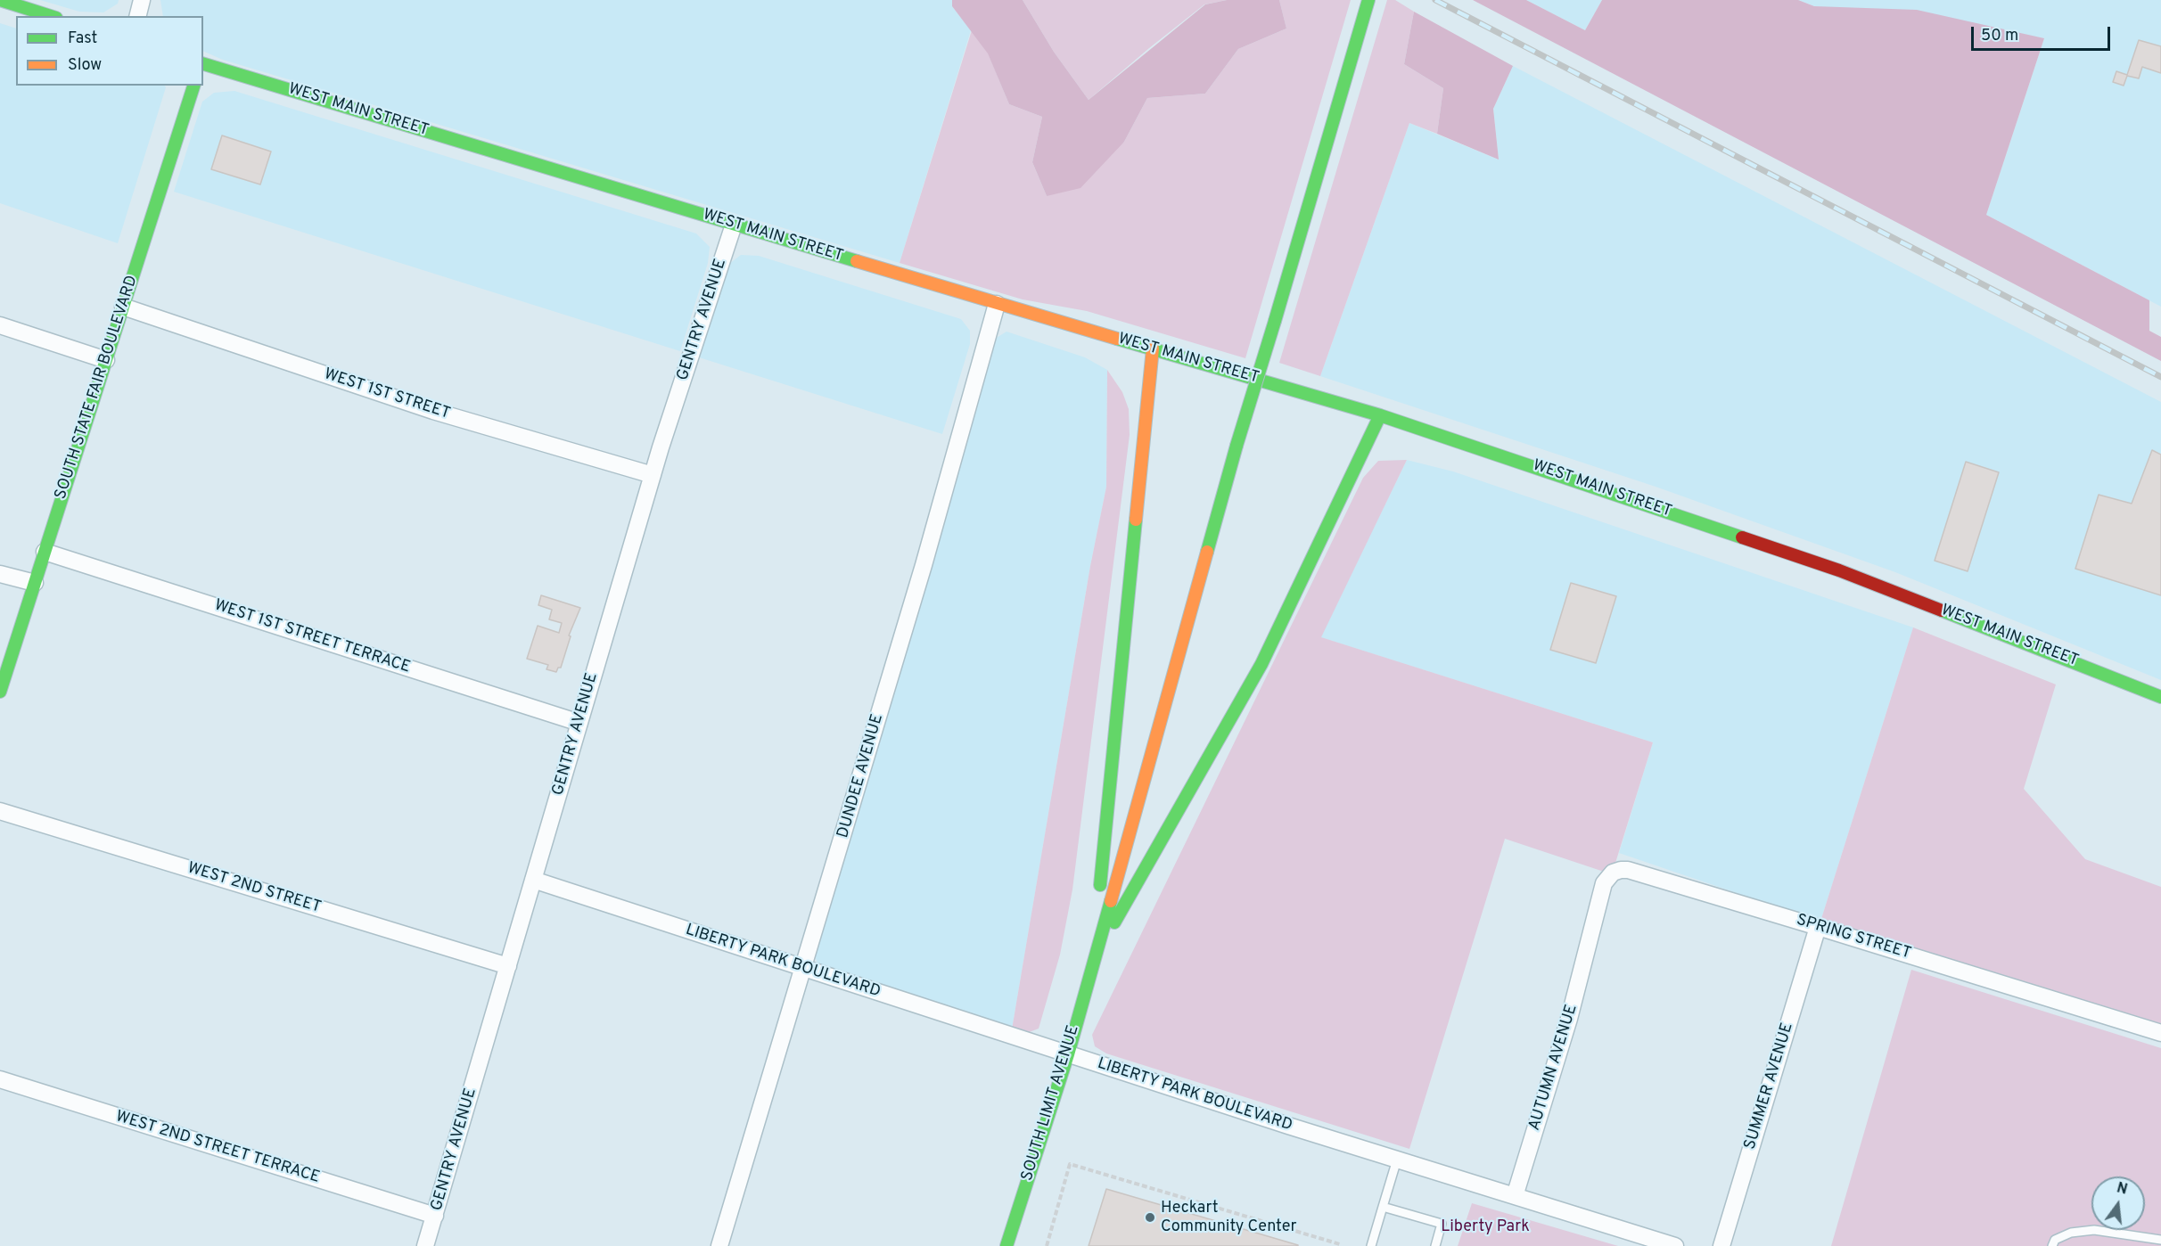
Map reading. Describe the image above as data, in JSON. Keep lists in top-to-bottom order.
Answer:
{
  "streets": {
    "main road": ["WEST MAIN STREET", "SOUTH STATE FAIR BOULEVARD", "SOUTH LIMIT AVENUE"],
    "street": [
      "GENTRY AVENUE",
      "WEST 1ST STREET",
      "WEST 1ST STREET TERRACE",
      "DUNDEE AVENUE",
      "WEST 2ND STREET",
      "SPRING STREET",
      "LIBERTY PARK BOULEVARD",
      "AUTUMN AVENUE",
      "SUMMER AVENUE",
      "WEST 2ND STREET TERRACE"
    ]
  },
  "crossings": [
    ["WEST MAIN STREET", "GENTRY AVENUE"],
    ["WEST MAIN STREET", "DUNDEE AVENUE"],
    ["GENTRY AVENUE", "WEST 1ST STREET"],
    ["GENTRY AVENUE", "WEST 1ST STREET TERRACE"],
    ["GENTRY AVENUE", "WEST 2ND STREET"],
    ["GENTRY AVENUE", "LIBERTY PARK BOULEVARD"],
    ["GENTRY AVENUE", "WEST 2ND STREET TERRACE"],
    ["SOUTH STATE FAIR BOULEVARD", "WEST 1ST STREET"],
    ["SOUTH STATE FAIR BOULEVARD", "WEST 1ST STREET TERRACE"],
    ["DUNDEE AVENUE", "LIBERTY PARK BOULEVARD"],
    ["SPRING STREET", "AUTUMN AVENUE"],
    ["SPRING STREET", "SUMMER AVENUE"],
    ["LIBERTY PARK BOULEVARD", "AUTUMN AVENUE"],
    ["LIBERTY PARK BOULEVARD", "SOUTH LIMIT AVENUE"]
  ],
  "parks": ["Liberty Park"],
  "places": ["Heckart Community Center"],
  "legend": ["Fast", "Slow"],
  "scale_bar": "50 m",
  "north": "top"
}
